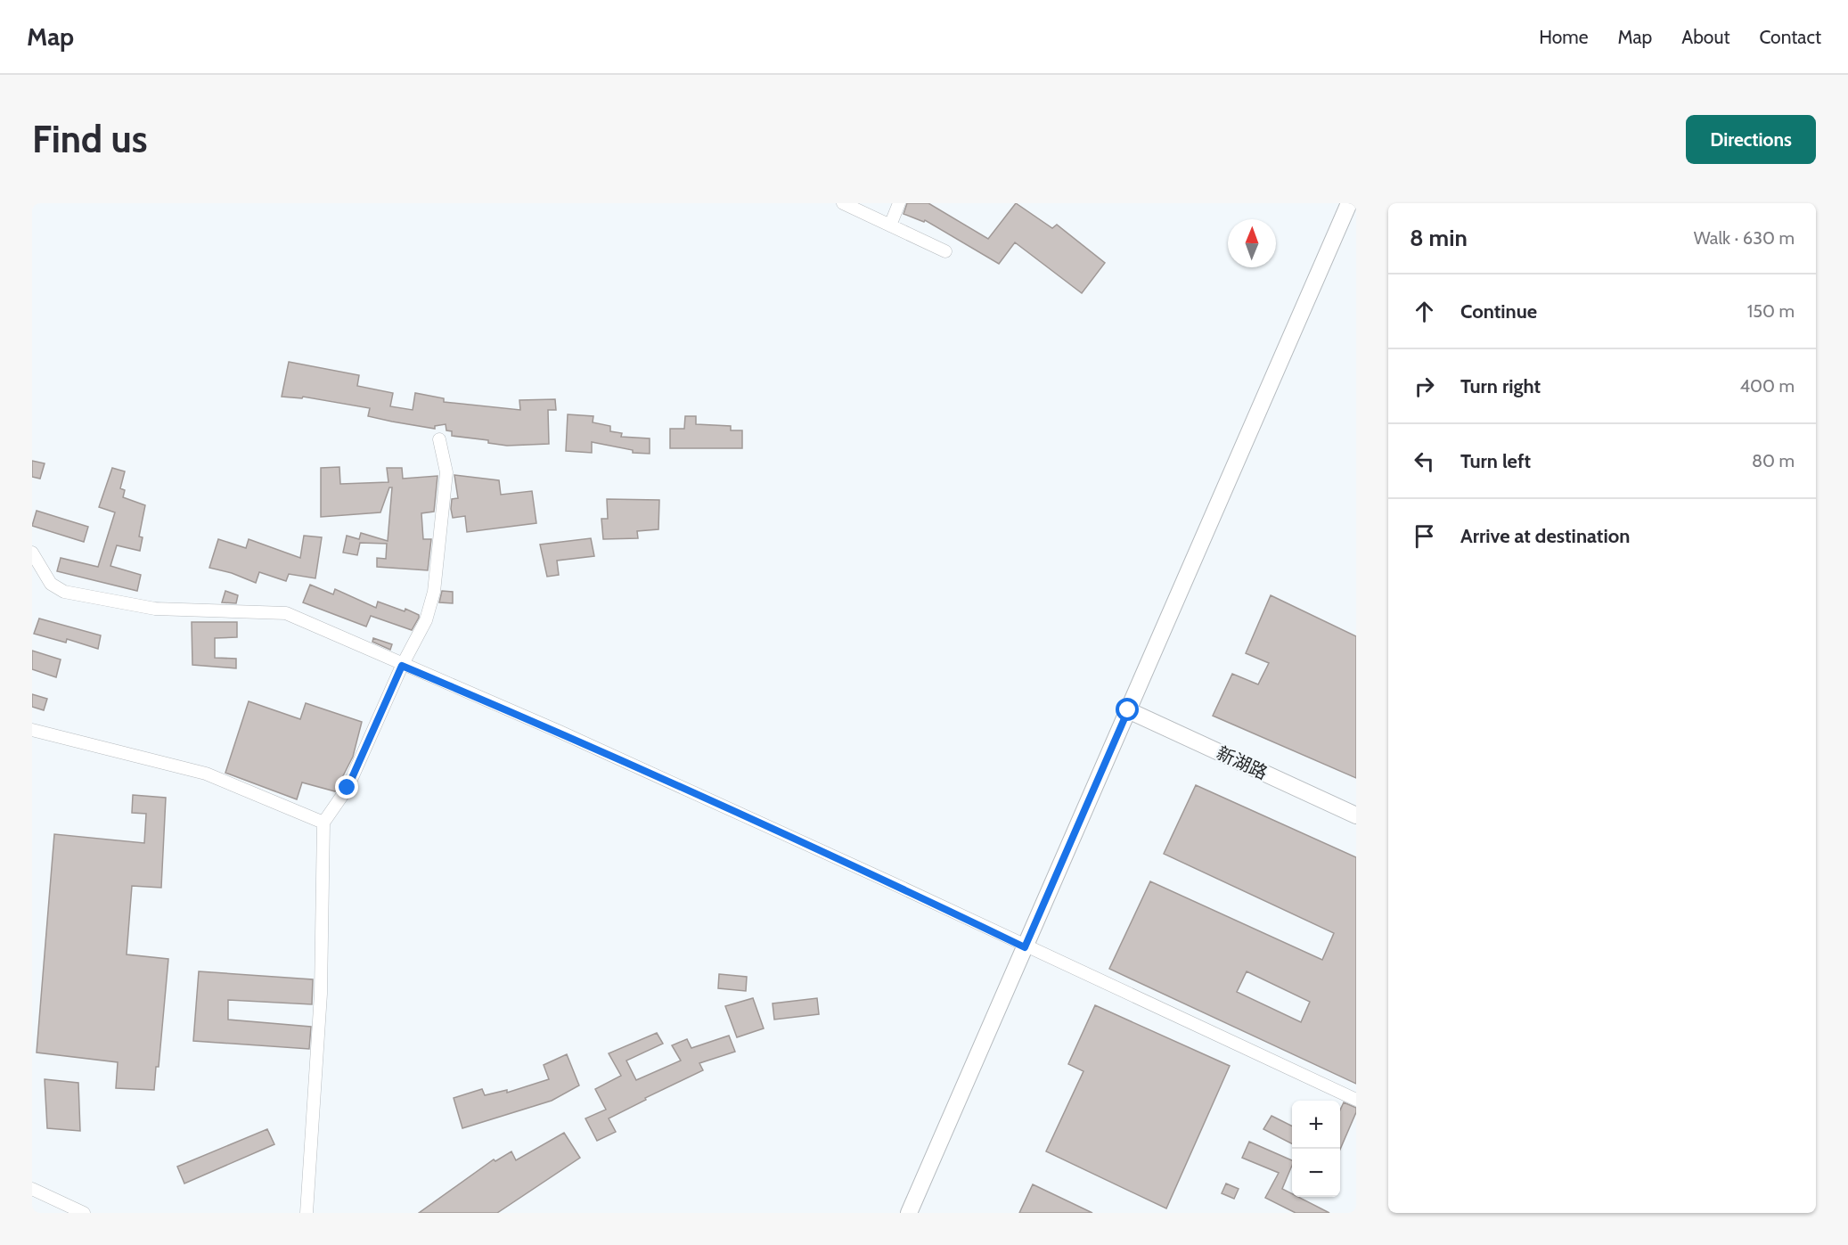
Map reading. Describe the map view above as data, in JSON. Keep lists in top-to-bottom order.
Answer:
{
  "streets": {
    "street": ["新湖路"]
  },
  "north": "top",
  "page": {
    "header": "Map",
    "nav": [
      "Home",
      "Map",
      "About",
      "Contact"
    ],
    "buttons": "Directions",
    "title": "Find us",
    "heading": ["8 min", "Walk · 630 m"],
    "list": [
      ["Continue", "150 m"],
      ["Turn right", "400 m"],
      ["Turn left", "80 m"],
      "Arrive at destination"
    ],
    "map_buttons": ["+", "−"]
  }
}
